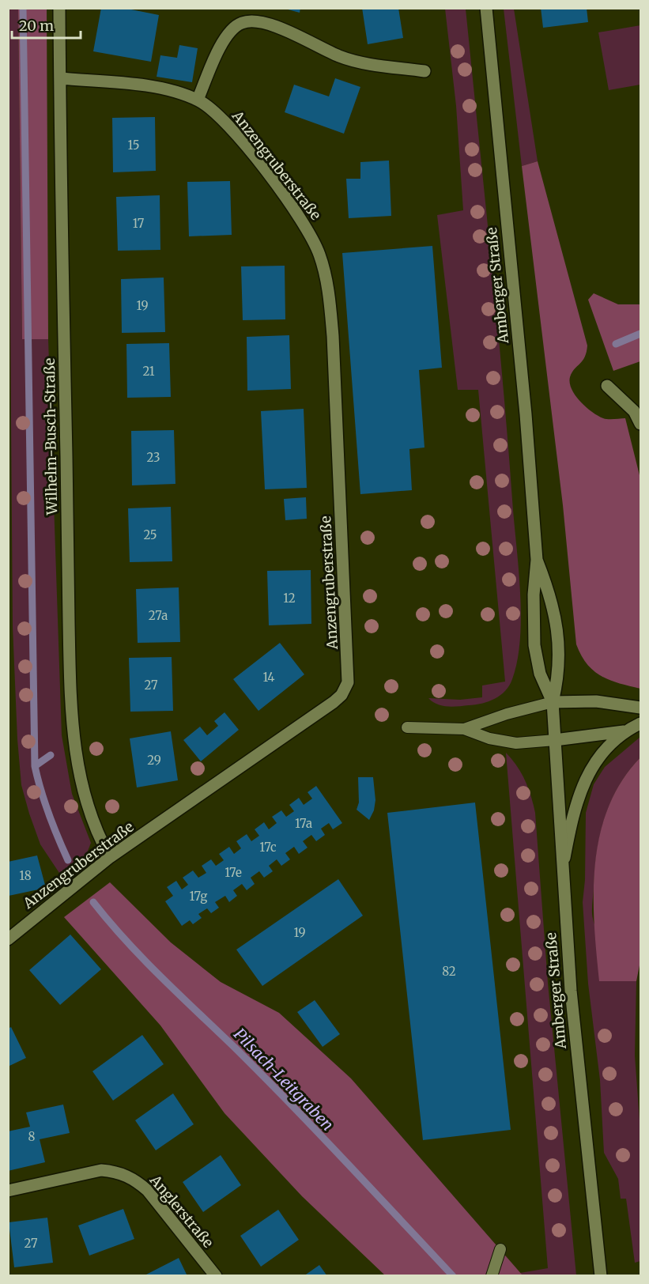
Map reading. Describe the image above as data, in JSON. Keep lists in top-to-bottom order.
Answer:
{
  "streets": {
    "street": [
      "Anzengruberstraße",
      "Amberger Straße",
      "Wilhelm-Busch-Straße",
      "Anglerstraße"
    ]
  },
  "crossings": [
    ["Anzengruberstraße", "Wilhelm-Busch-Straße"]
  ],
  "water": ["Pilsach-Leitgraben"],
  "house_numbers": [
    "15",
    "17",
    "19",
    "21",
    "23",
    "25",
    "12",
    "27a",
    "14",
    "27",
    "29",
    "17a",
    "17c",
    "17e",
    "18",
    "17g",
    "19",
    "82",
    "8",
    "27"
  ],
  "scale_bar": "20 m"
}
